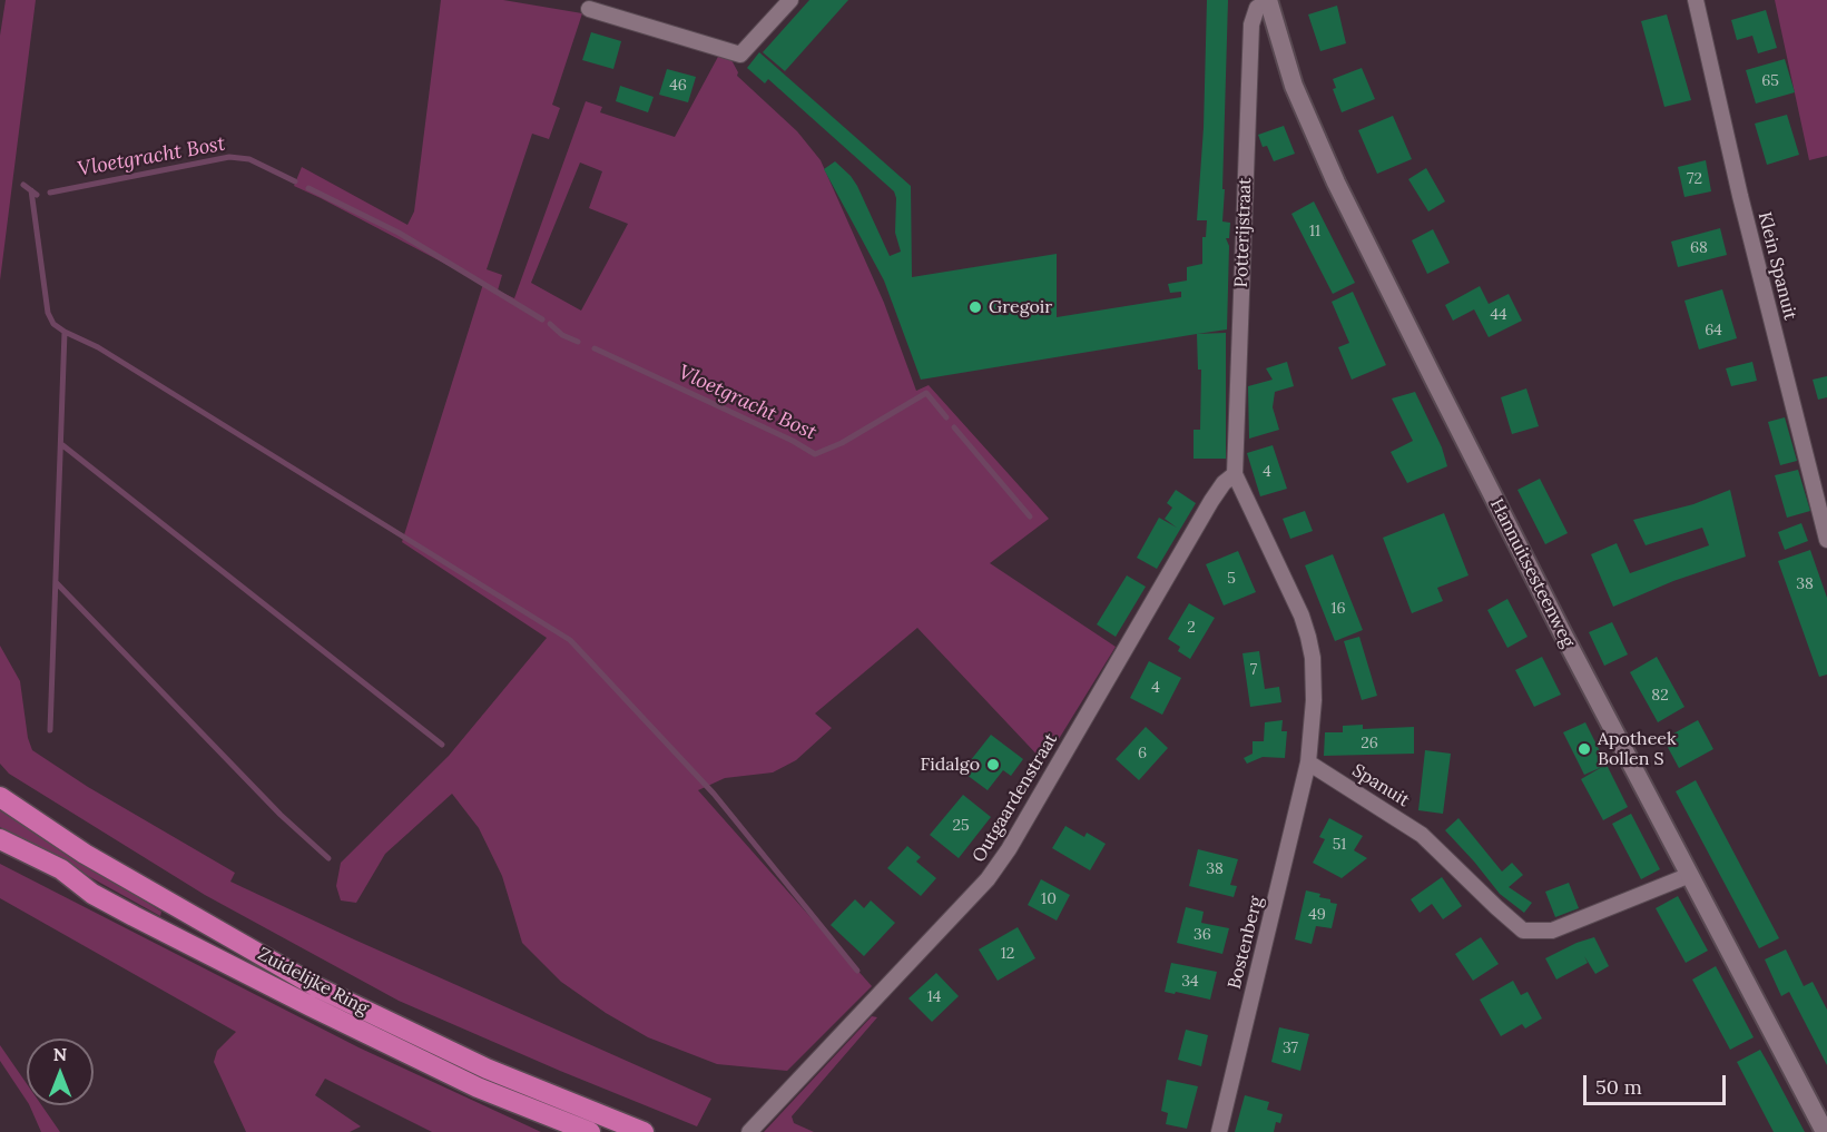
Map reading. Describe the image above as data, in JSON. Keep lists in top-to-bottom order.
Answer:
{
  "streets": {
    "highway": ["Zuidelijke Ring"],
    "street": [
      "Potterijstraat",
      "Klein Spanuit",
      "Hannuitsesteenweg",
      "Spanuit",
      "Outgaardenstraat",
      "Bostenberg"
    ]
  },
  "crossings": [
    ["Potterijstraat", "Hannuitsesteenweg"],
    ["Potterijstraat", "Outgaardenstraat"],
    ["Hannuitsesteenweg", "Spanuit"],
    ["Spanuit", "Bostenberg"]
  ],
  "water": ["Vloetgracht Bost"],
  "places": ["Gregoir", "Apotheek Bollen S", "Fidalgo"],
  "house_numbers": [
    "65",
    "46",
    "72",
    "11",
    "68",
    "44",
    "64",
    "4",
    "5",
    "38",
    "16",
    "2",
    "7",
    "4",
    "82",
    "26",
    "6",
    "25",
    "51",
    "38",
    "10",
    "49",
    "36",
    "12",
    "34",
    "14",
    "37"
  ],
  "scale_bar": "50 m",
  "north": "top"
}
